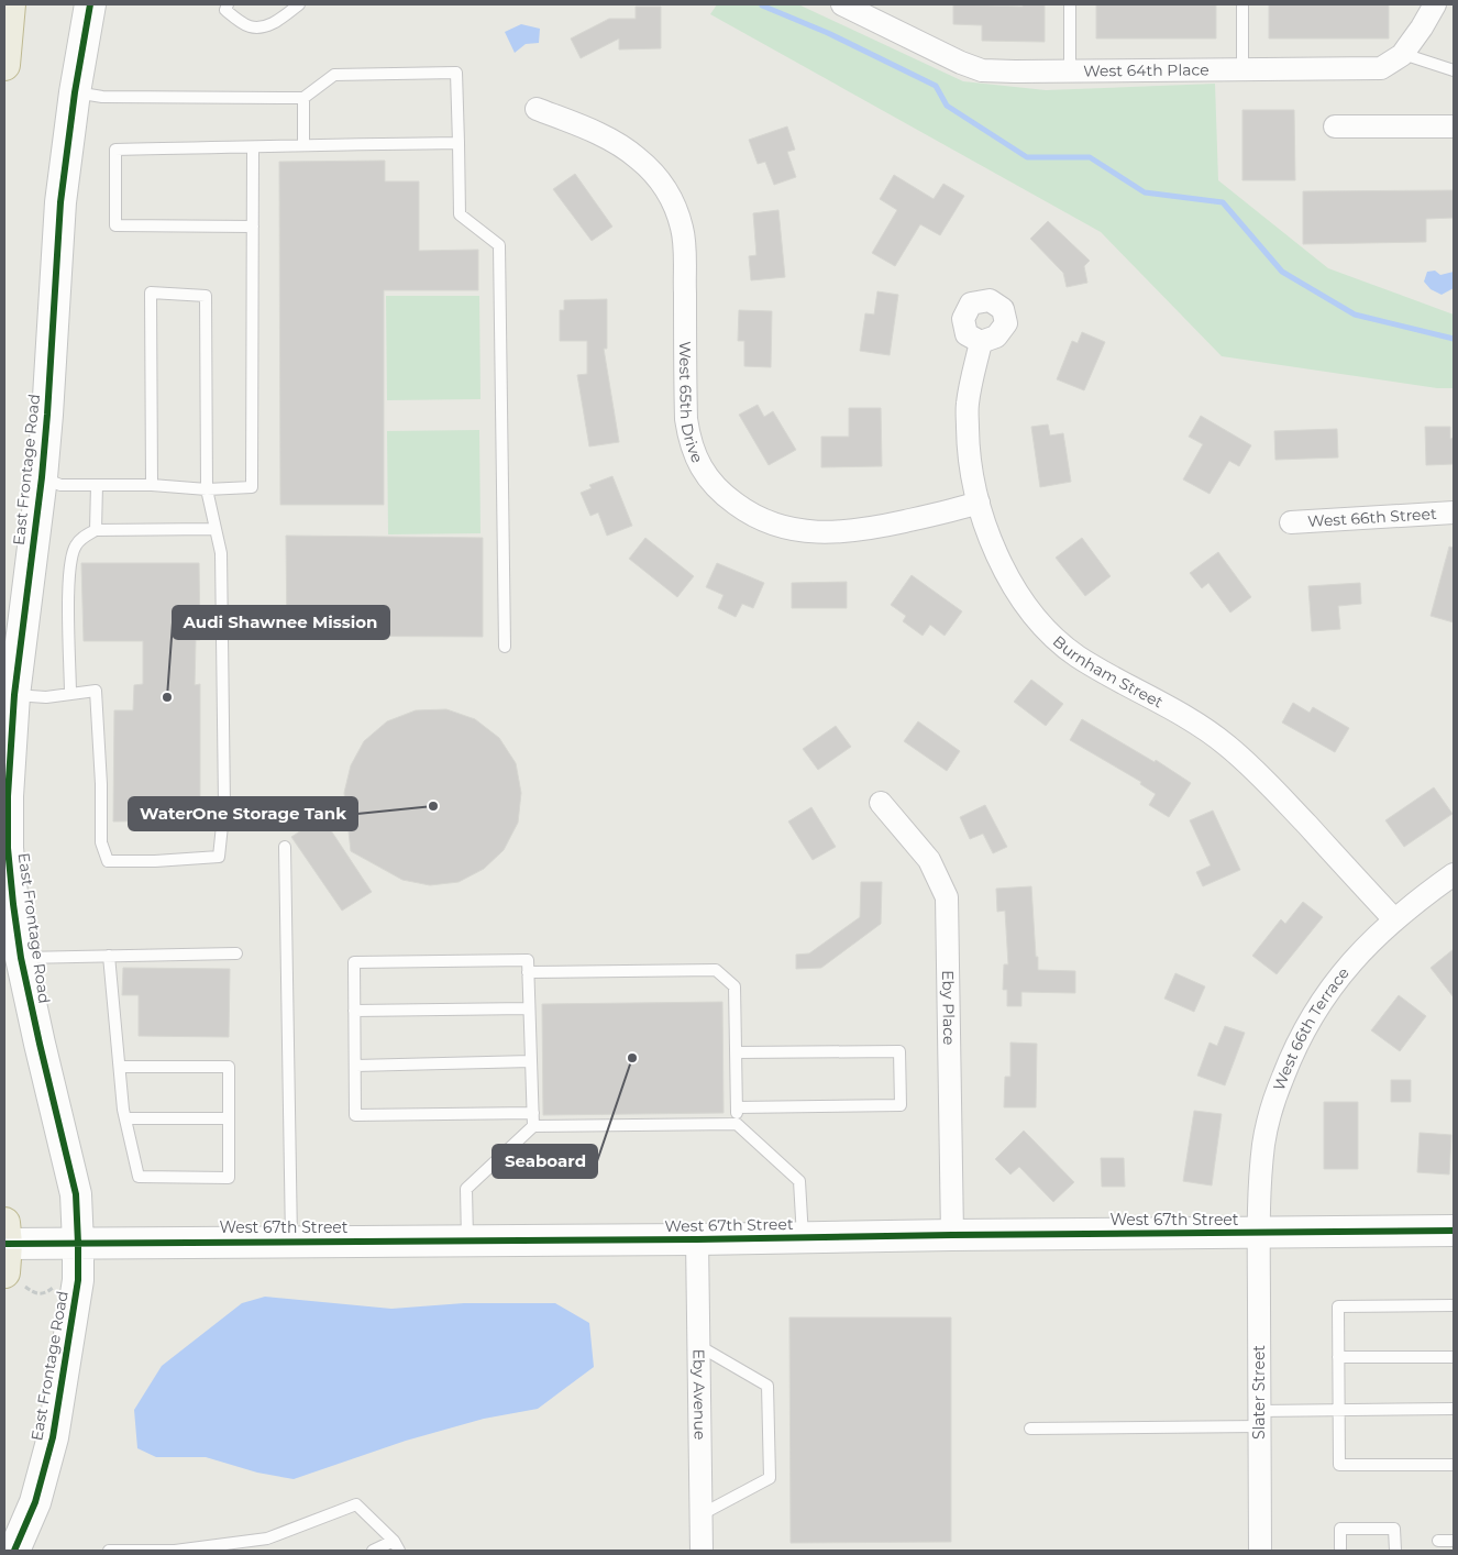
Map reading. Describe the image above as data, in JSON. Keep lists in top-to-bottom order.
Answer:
{
  "streets": {
    "street": [
      "West 64th Place",
      "West 65th Drive",
      "East Frontage Road",
      "West 66th Street",
      "Burnham Street",
      "Eby Place",
      "West 66th Terrace",
      "West 67th Street",
      "Slater Street",
      "Eby Avenue"
    ]
  },
  "crossings": [
    ["West 65th Drive", "Burnham Street"],
    ["East Frontage Road", "West 67th Street"],
    ["Burnham Street", "West 66th Terrace"],
    ["Eby Place", "West 67th Street"],
    ["West 66th Terrace", "West 67th Street"],
    ["West 66th Terrace", "Slater Street"],
    ["West 67th Street", "Slater Street"],
    ["West 67th Street", "Eby Avenue"]
  ],
  "places": ["Audi Shawnee Mission", "WaterOne Storage Tank", "Seaboard"]
}
